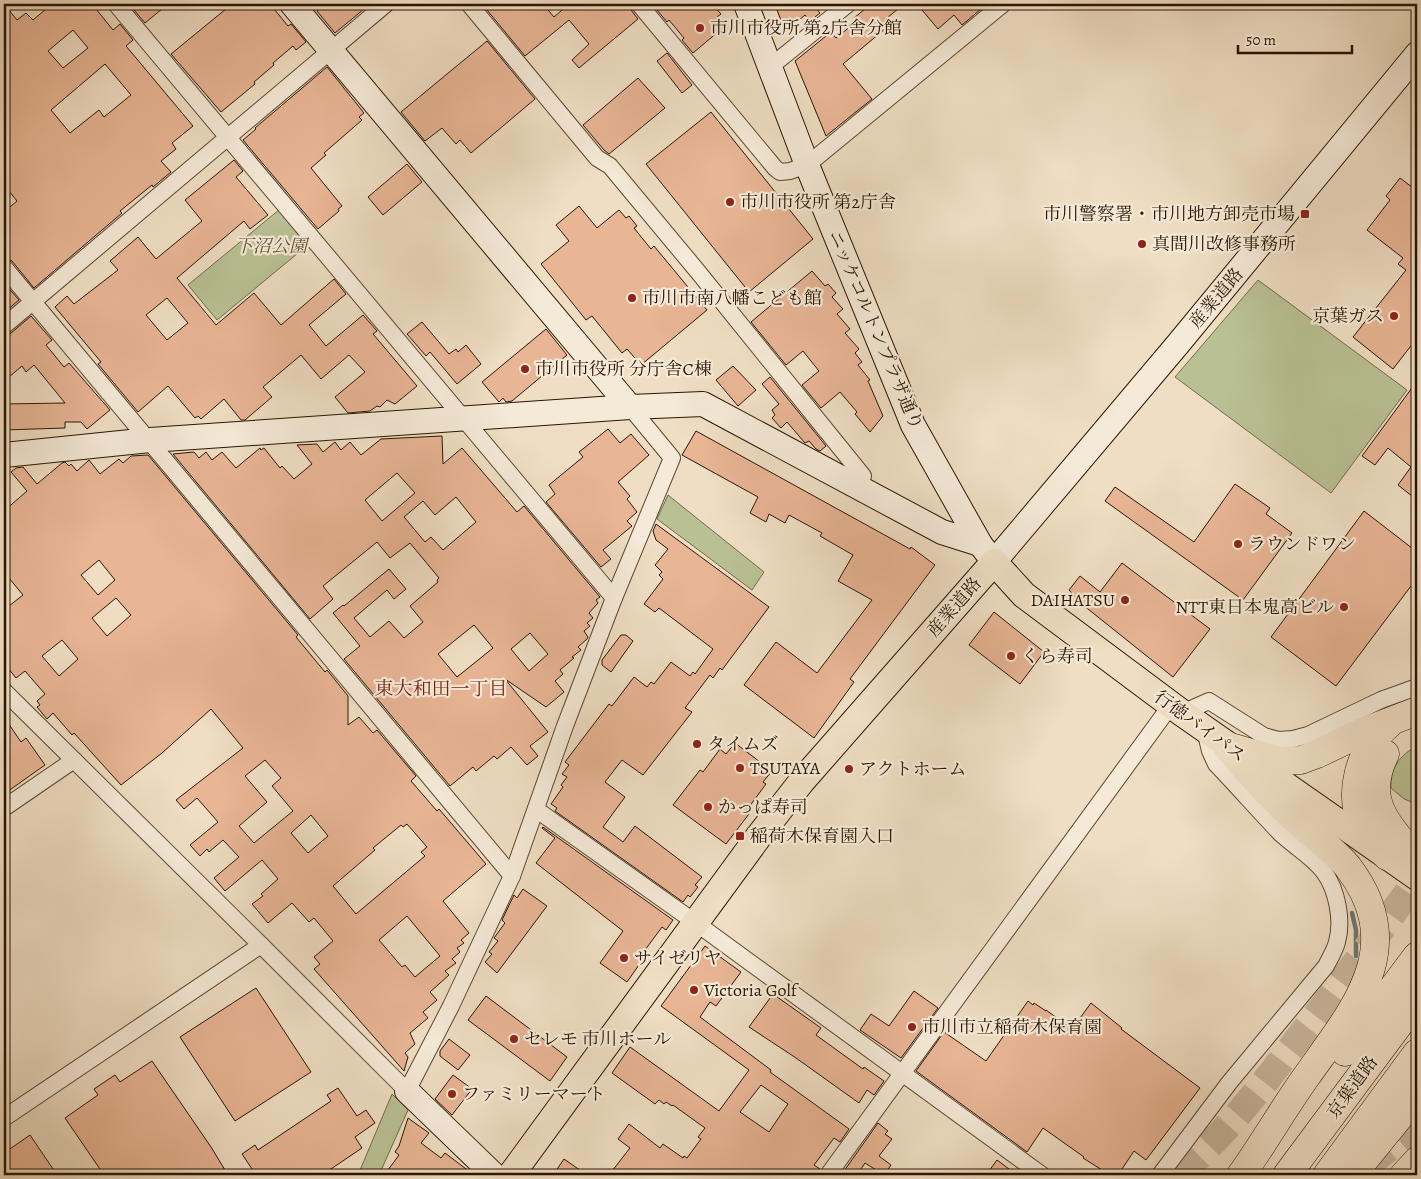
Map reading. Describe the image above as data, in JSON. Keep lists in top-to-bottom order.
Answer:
{
  "streets": {
    "highway": ["京葉道路"],
    "main road": ["産業道路", "行徳バイパス"],
    "street": ["ニッケコルトンプラザ通り"]
  },
  "crossings": [
    ["産業道路", "ニッケコルトンプラザ通り"],
    ["産業道路", "行徳バイパス"],
    ["ニッケコルトンプラザ通り", "行徳バイパス"]
  ],
  "districts": ["東大和田一丁目"],
  "parks": ["下沼公園"],
  "places": {
    "other": [
      "市川市役所 第2庁舎分館",
      "市川市役所 第2庁舎",
      "真間川改修事務所",
      "市川市南八幡こども館",
      "京葉ガス",
      "市川市役所 分庁舎C棟",
      "ラウンドワン",
      "DAIHATSU",
      "NTT東日本鬼高ビル",
      "くら寿司",
      "タイムズ",
      "TSUTAYA",
      "アクトホーム",
      "かっぱ寿司",
      "サイゼリヤ",
      "Victoria Golf",
      "市川市立稲荷木保育園",
      "セレモ 市川ホール",
      "ファミリーマート"
    ],
    "transit": ["市川警察署・市川地方卸売市場", "稲荷木保育園入口"]
  },
  "scale_bar": "50 m"
}
